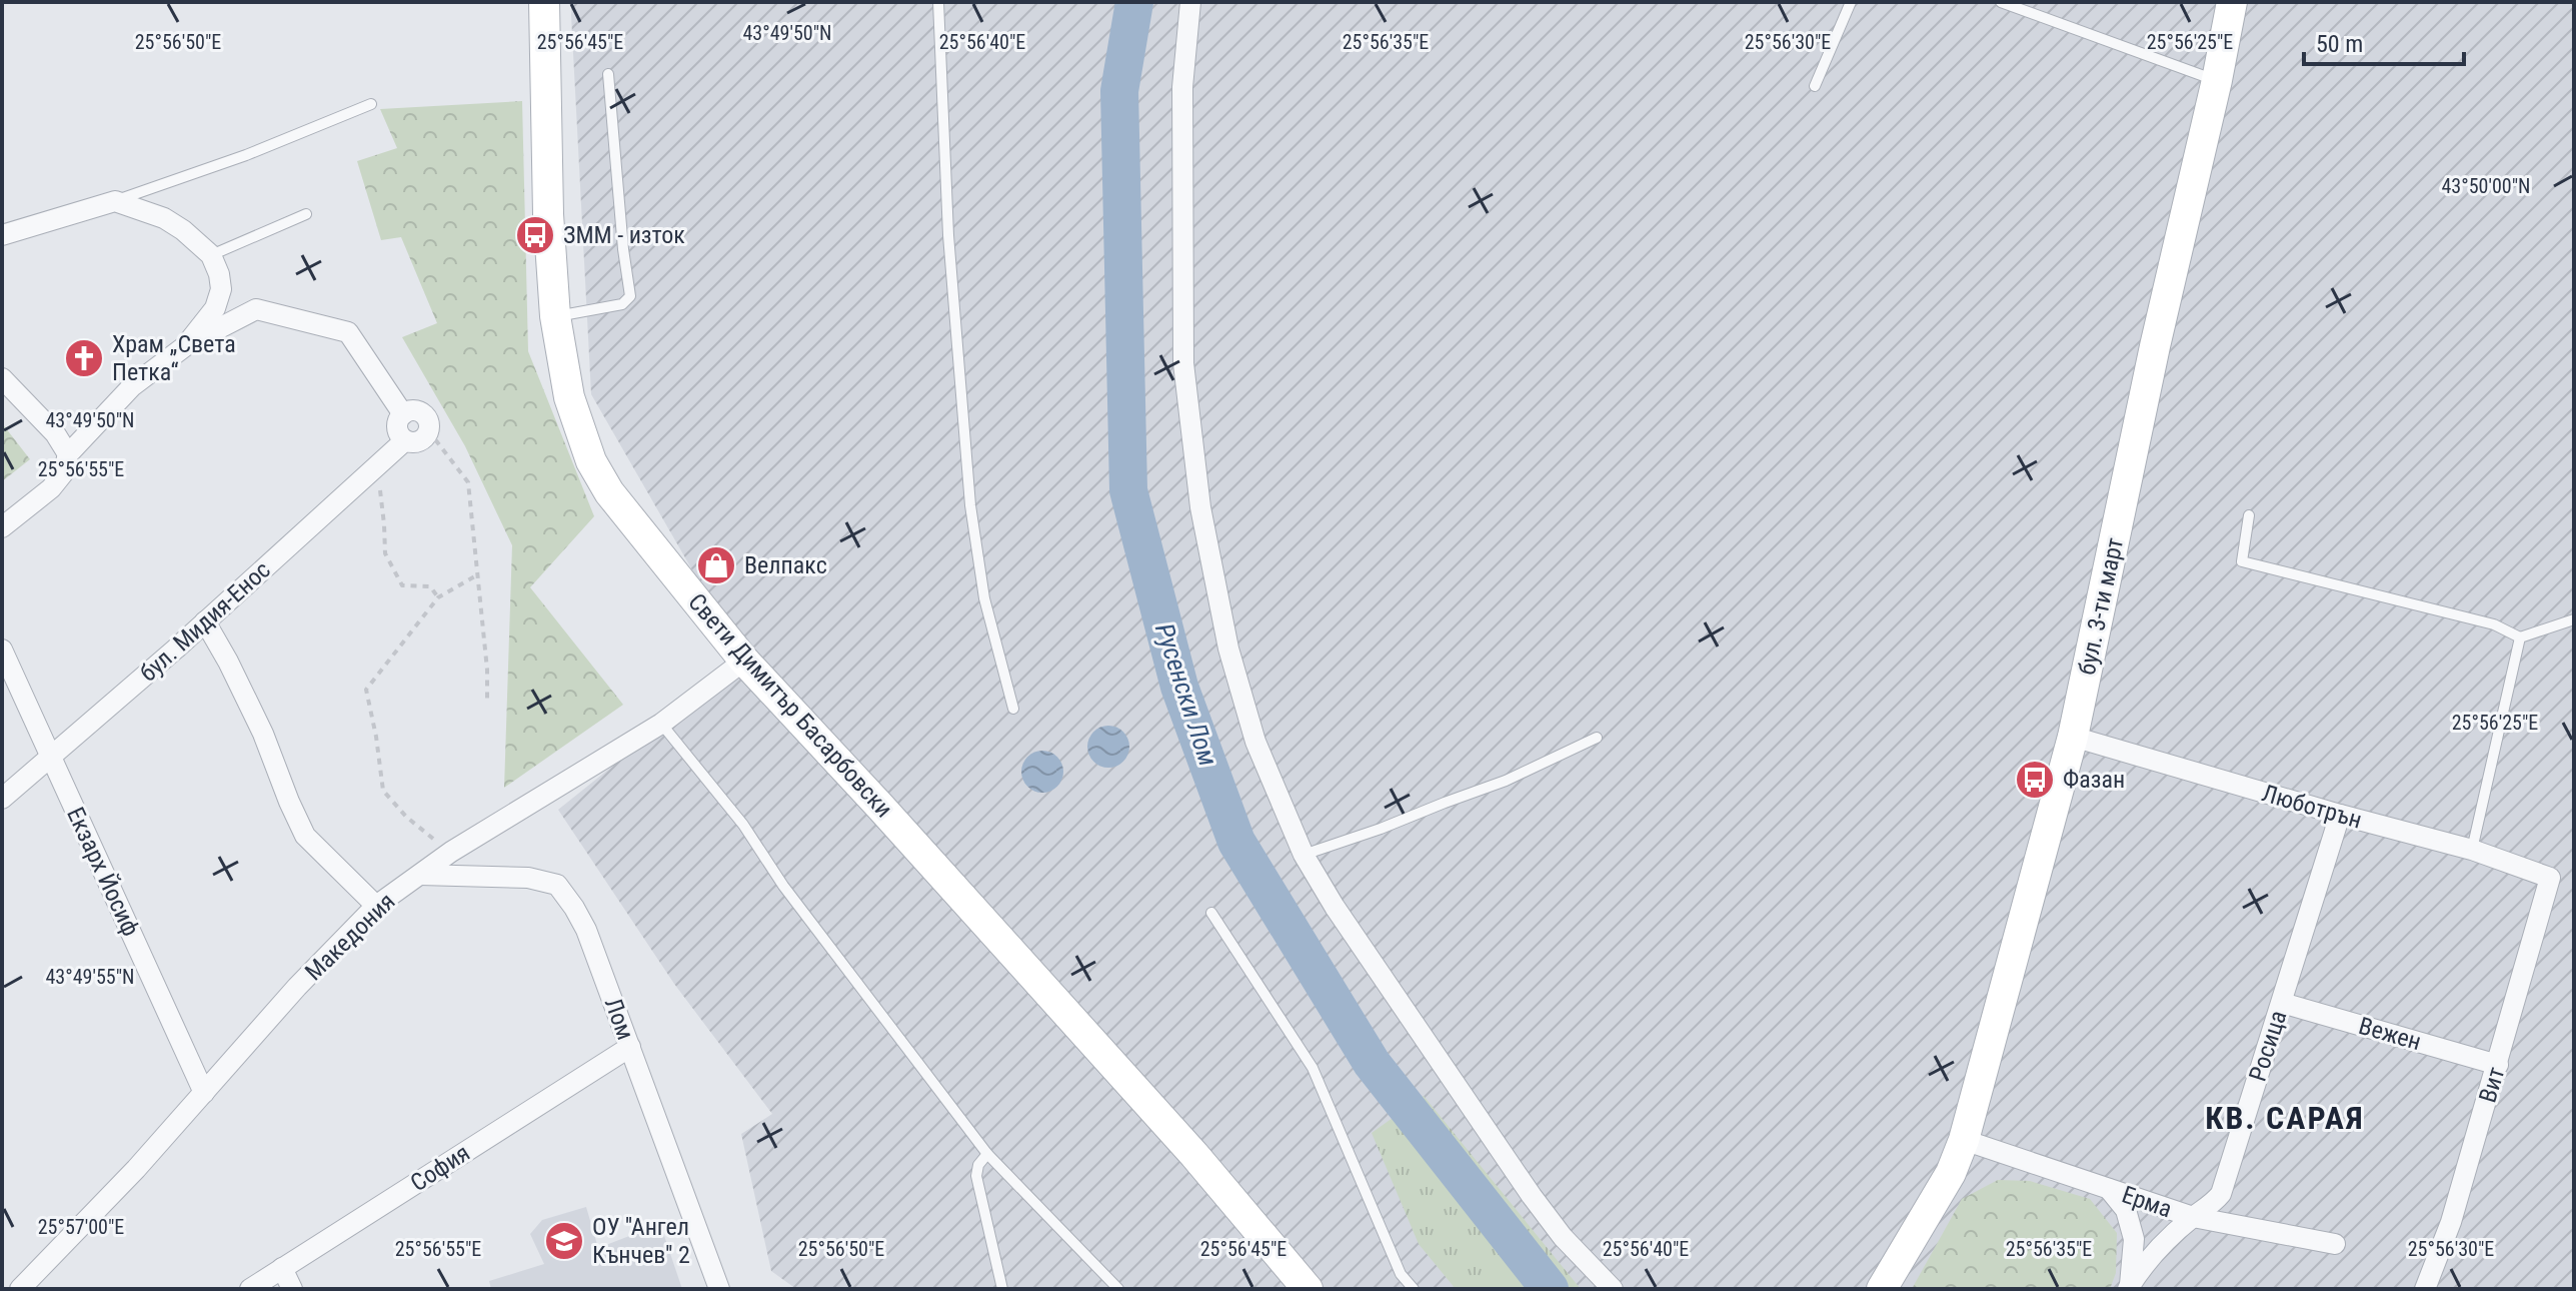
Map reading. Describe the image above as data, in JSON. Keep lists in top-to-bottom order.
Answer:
{
  "streets": {
    "street": [
      "бул. 3-ти март",
      "бул. Мидия-Енос",
      "Свети Димитър Басарбовски",
      "Люботрън",
      "Екзарх Йосиф",
      "Македония",
      "Лом",
      "Вежен",
      "Росица",
      "Вит",
      "София",
      "Ерма"
    ]
  },
  "crossings": [
    ["бул. 3-ти март", "Люботрън"],
    ["бул. 3-ти март", "Ерма"],
    ["бул. Мидия-Енос", "Екзарх Йосиф"],
    ["Свети Димитър Басарбовски", "Македония"],
    ["Люботрън", "Росица"],
    ["Люботрън", "Вит"],
    ["Екзарх Йосиф", "Македония"],
    ["Македония", "Лом"],
    ["Лом", "София"],
    ["Вежен", "Росица"],
    ["Вежен", "Вит"],
    ["Росица", "Ерма"]
  ],
  "districts": ["КВ. САРАЯ"],
  "water": ["Русенски Лом"],
  "places": {
    "bus stop": ["ЗММ - изток", "Фазан"],
    "church": ["Храм „Света Петка“"],
    "shop": ["Велпакс"],
    "school or university": ["ОУ ''Ангел Кънчев'' 2"]
  },
  "scale_bar": "50 m",
  "coordinates": [
    "43°49'50\"N",
    "25°56'50\"E",
    "25°56'45\"E",
    "25°56'40\"E",
    "25°56'35\"E",
    "25°56'25\"E",
    "25°56'30\"E",
    "43°50'00\"N",
    "25°56'55\"E",
    "43°49'55\"N",
    "25°57'00\"E"
  ]
}
